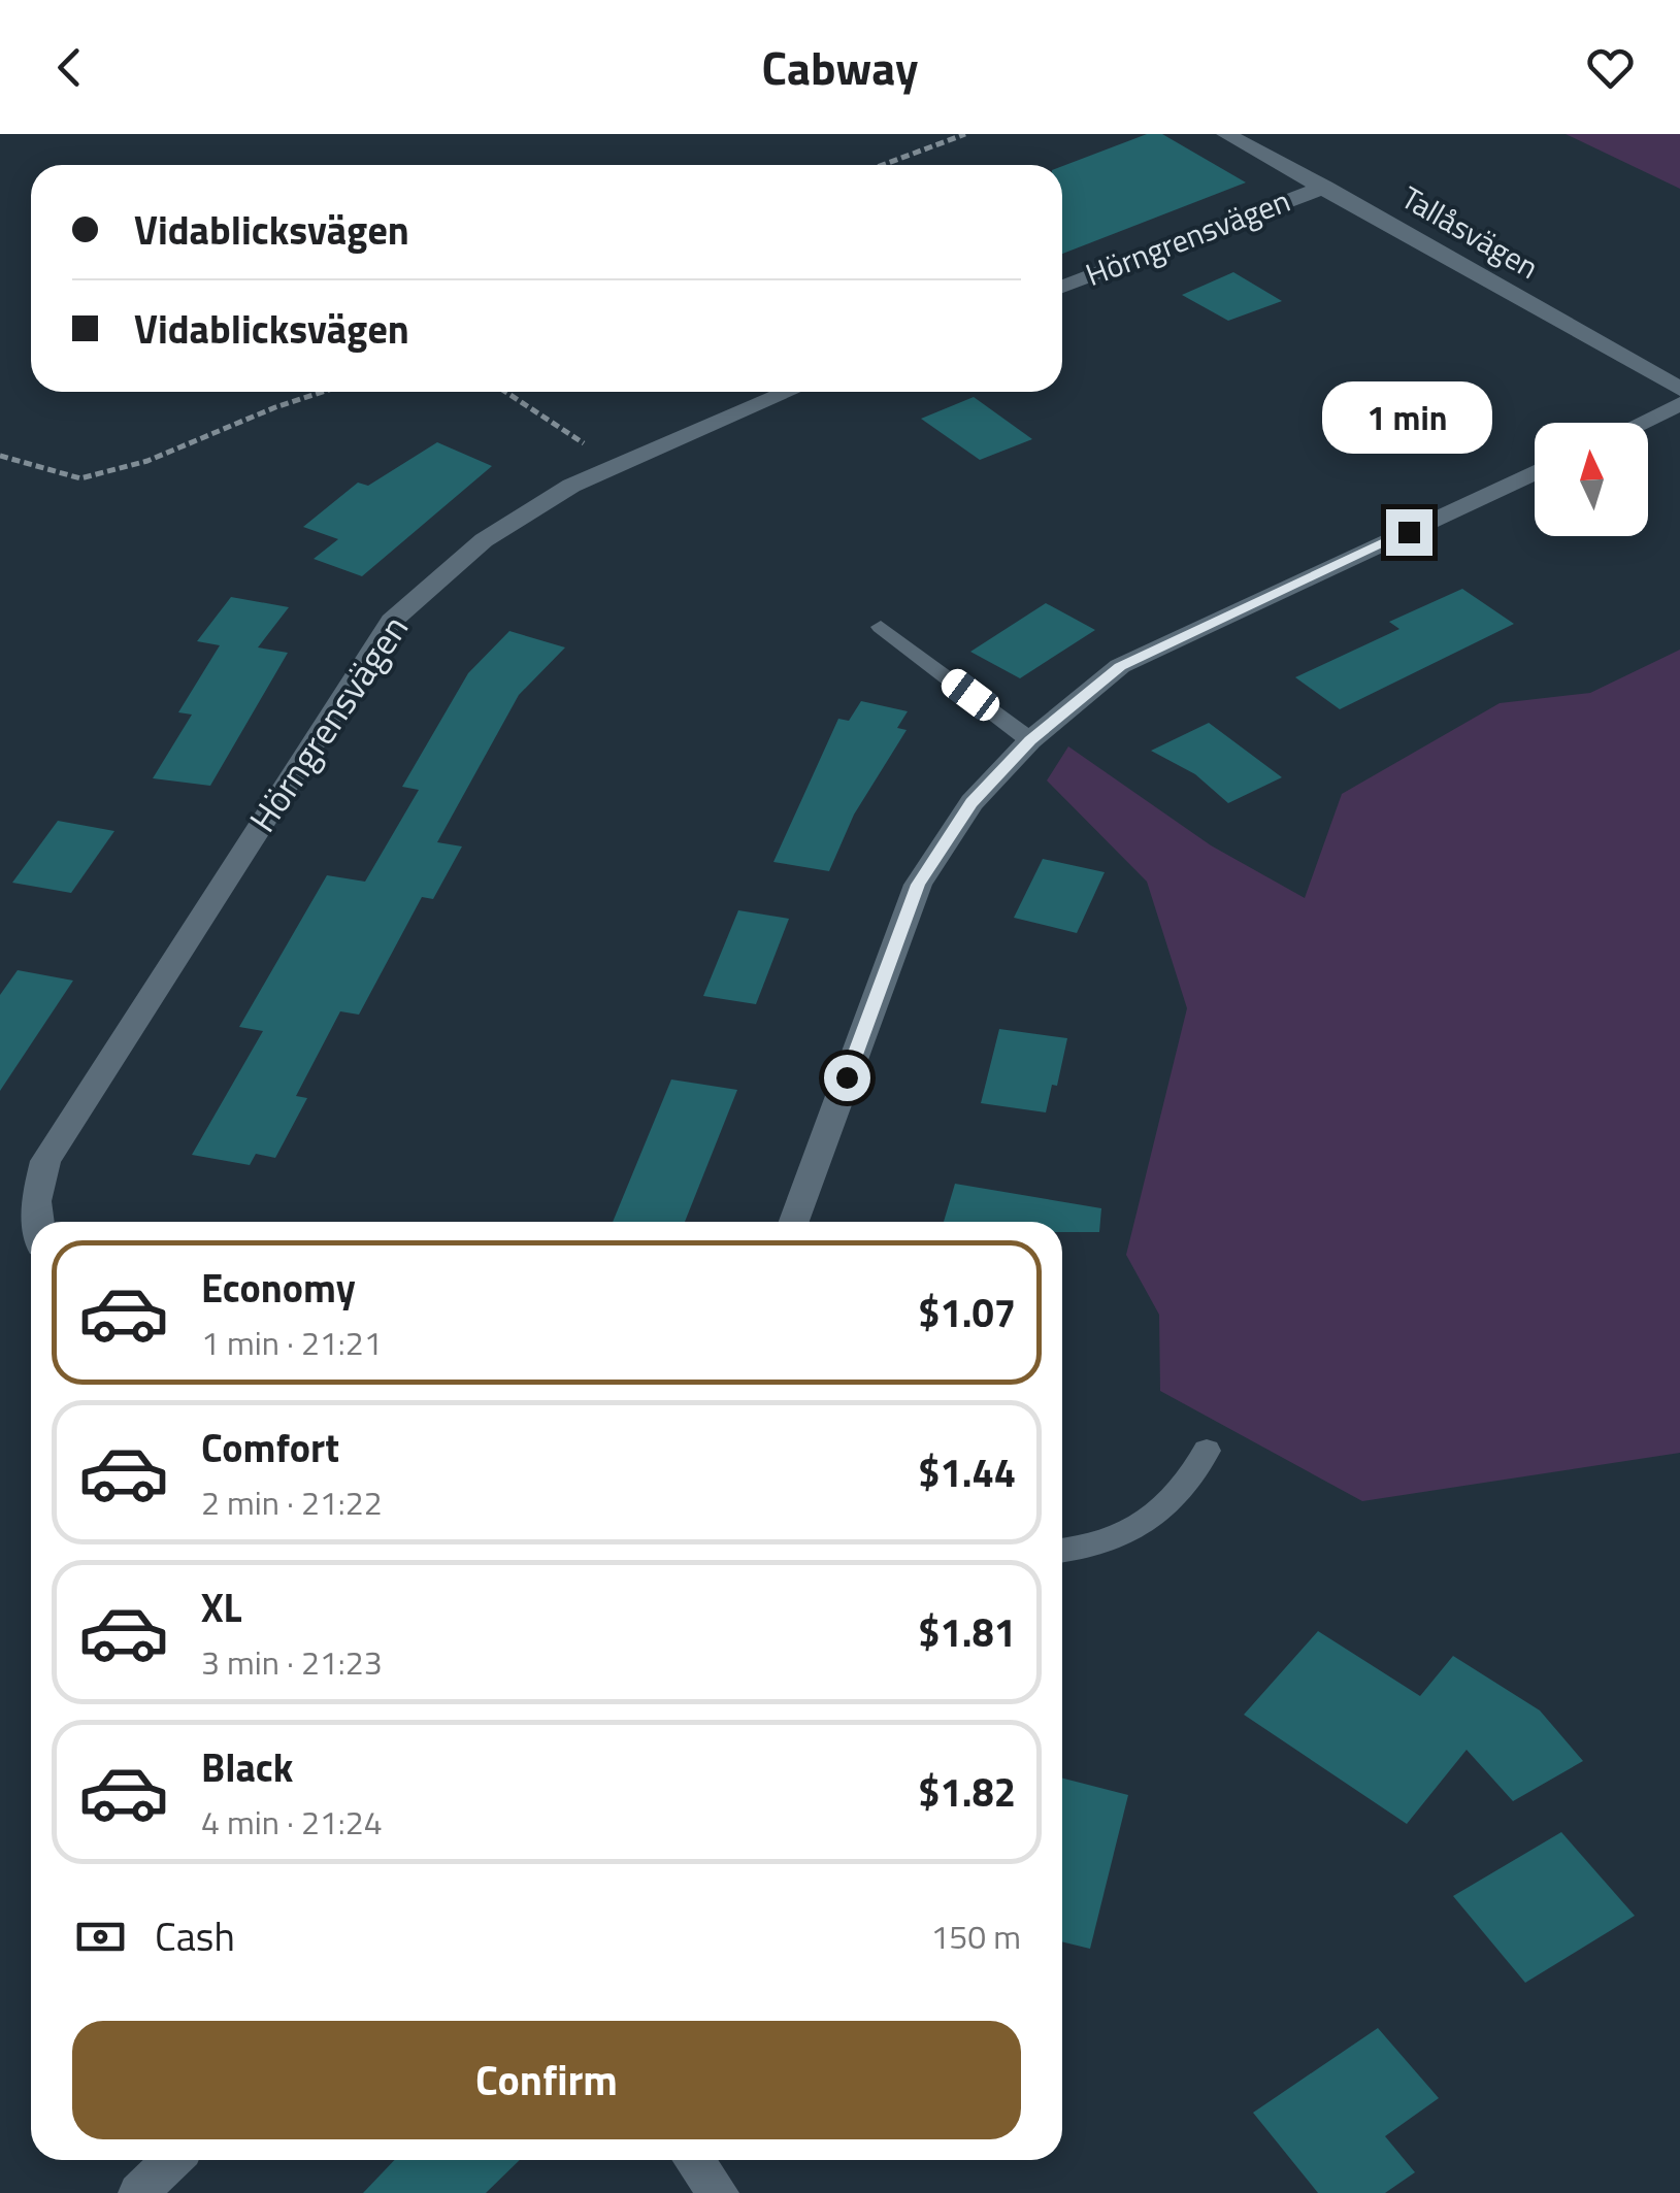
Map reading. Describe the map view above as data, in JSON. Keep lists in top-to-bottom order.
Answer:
{
  "streets": {
    "street": ["Tallåsvägen", "Hörngrensvägen"]
  },
  "crossings": [
    ["Tallåsvägen", "Hörngrensvägen"]
  ],
  "north": "top",
  "page": {
    "header": "Cabway",
    "banner": ["Vidablicksvägen", "Vidablicksvägen"],
    "bubble": "1 min",
    "list": [
      {
        "name": "Economy",
        "note": "1 min · 21:21",
        "value": "$1.07"
      },
      {
        "name": "Comfort",
        "note": "2 min · 21:22",
        "value": "$1.44"
      },
      {
        "name": "XL",
        "note": "3 min · 21:23",
        "value": "$1.81"
      },
      {
        "name": "Black",
        "note": "4 min · 21:24",
        "value": "$1.82"
      }
    ],
    "pay": ["Cash", "150 m"],
    "buttons": "Confirm"
  }
}
